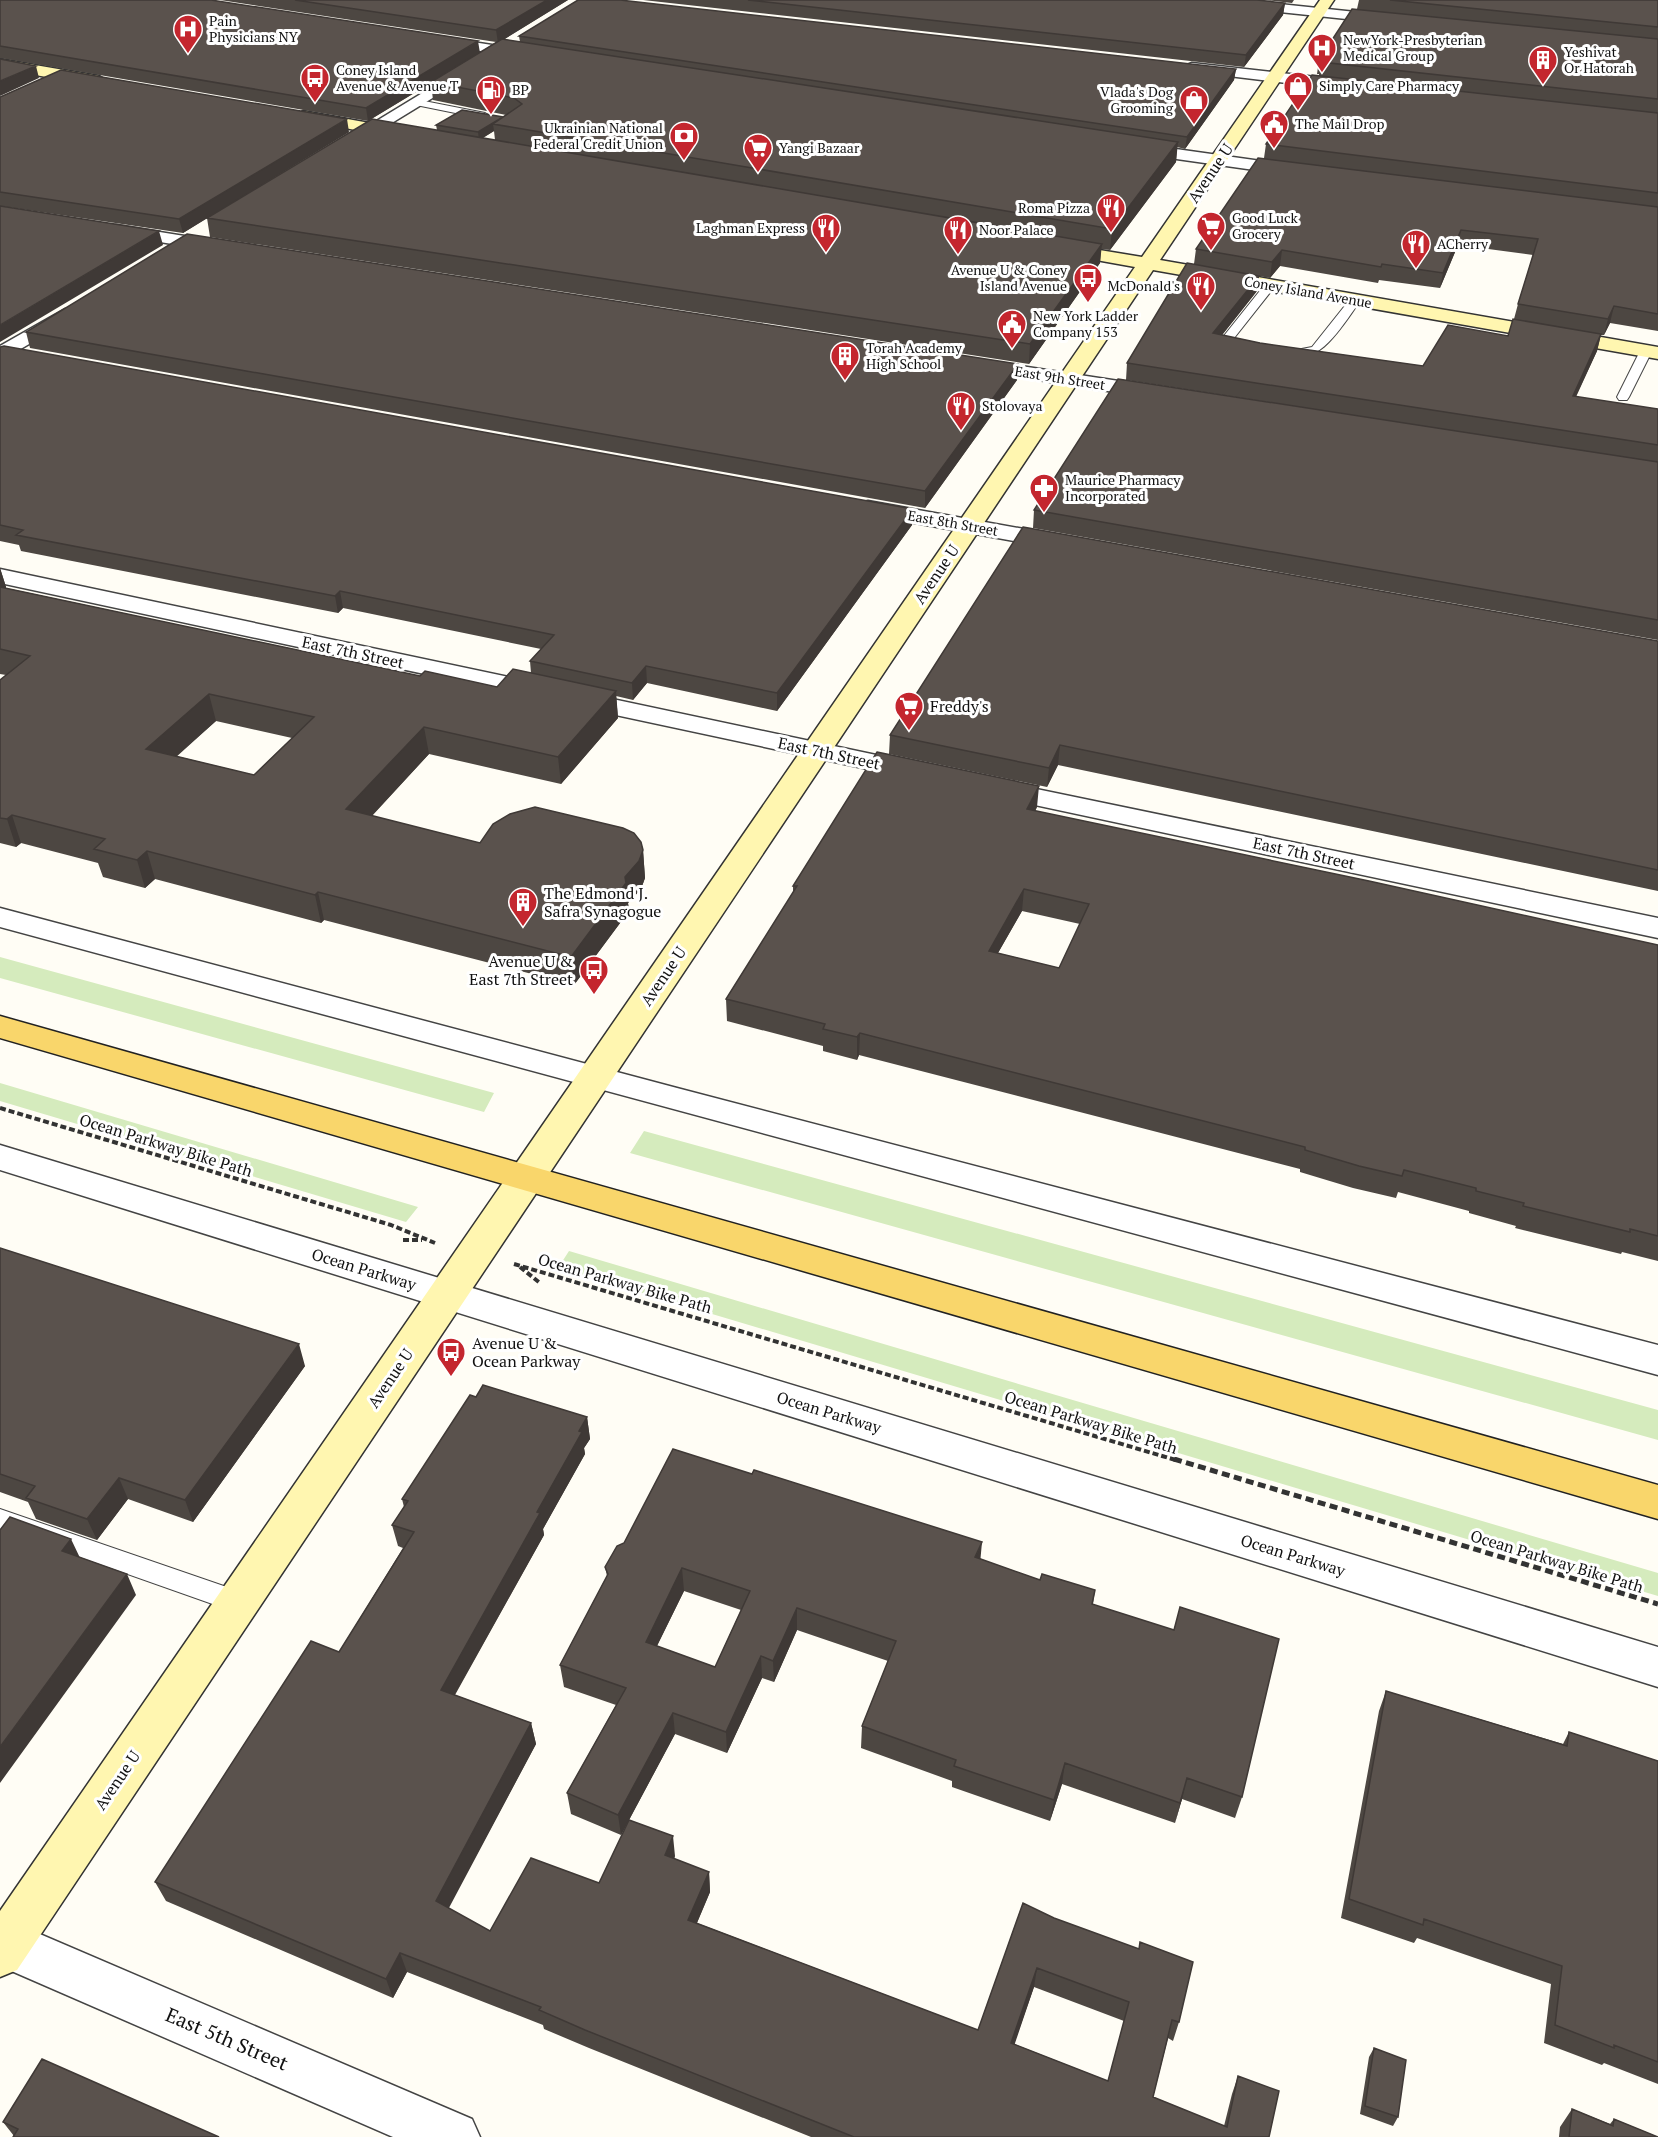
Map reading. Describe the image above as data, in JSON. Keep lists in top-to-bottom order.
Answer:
{
  "streets": {
    "main road": ["Avenue U", "Coney Island Avenue"],
    "street": [
      "East 9th Street",
      "East 8th Street",
      "East 7th Street",
      "Ocean Parkway",
      "East 5th Street"
    ],
    "path": ["Ocean Parkway Bike Path"]
  },
  "crossings": [
    ["Avenue U", "Coney Island Avenue"],
    ["Avenue U", "East 9th Street"],
    ["Avenue U", "East 8th Street"],
    ["Avenue U", "East 7th Street"],
    ["Avenue U", "Ocean Parkway"],
    ["Avenue U", "East 5th Street"]
  ],
  "places": {
    "hospital": ["Pain Physicians NY", "NewYork-Presbyterian Medical Group"],
    "building": ["Yeshivat Or Hatorah", "Torah Academy High School", "The Edmond J. Safra Synagogue"],
    "bus stop": [
      "Coney Island Avenue & Avenue T",
      "Avenue U & Coney Island Avenue",
      "Avenue U & East 7th Street",
      "Avenue U & Ocean Parkway"
    ],
    "shop": ["Simply Care Pharmacy", "Vlada's Dog Grooming"],
    "fuel station": ["BP"],
    "public building": ["The Mail Drop", "New York Ladder Company 153"],
    "bank": ["Ukrainian National Federal Credit Union"],
    "supermarket": ["Yangi Bazaar", "Good Luck Grocery", "Freddy's"],
    "restaurant": [
      "Roma Pizza",
      "Laghman Express",
      "Noor Palace",
      "ACherry",
      "McDonald's",
      "Stolovaya"
    ],
    "pharmacy": ["Maurice Pharmacy Incorporated"]
  }
}
